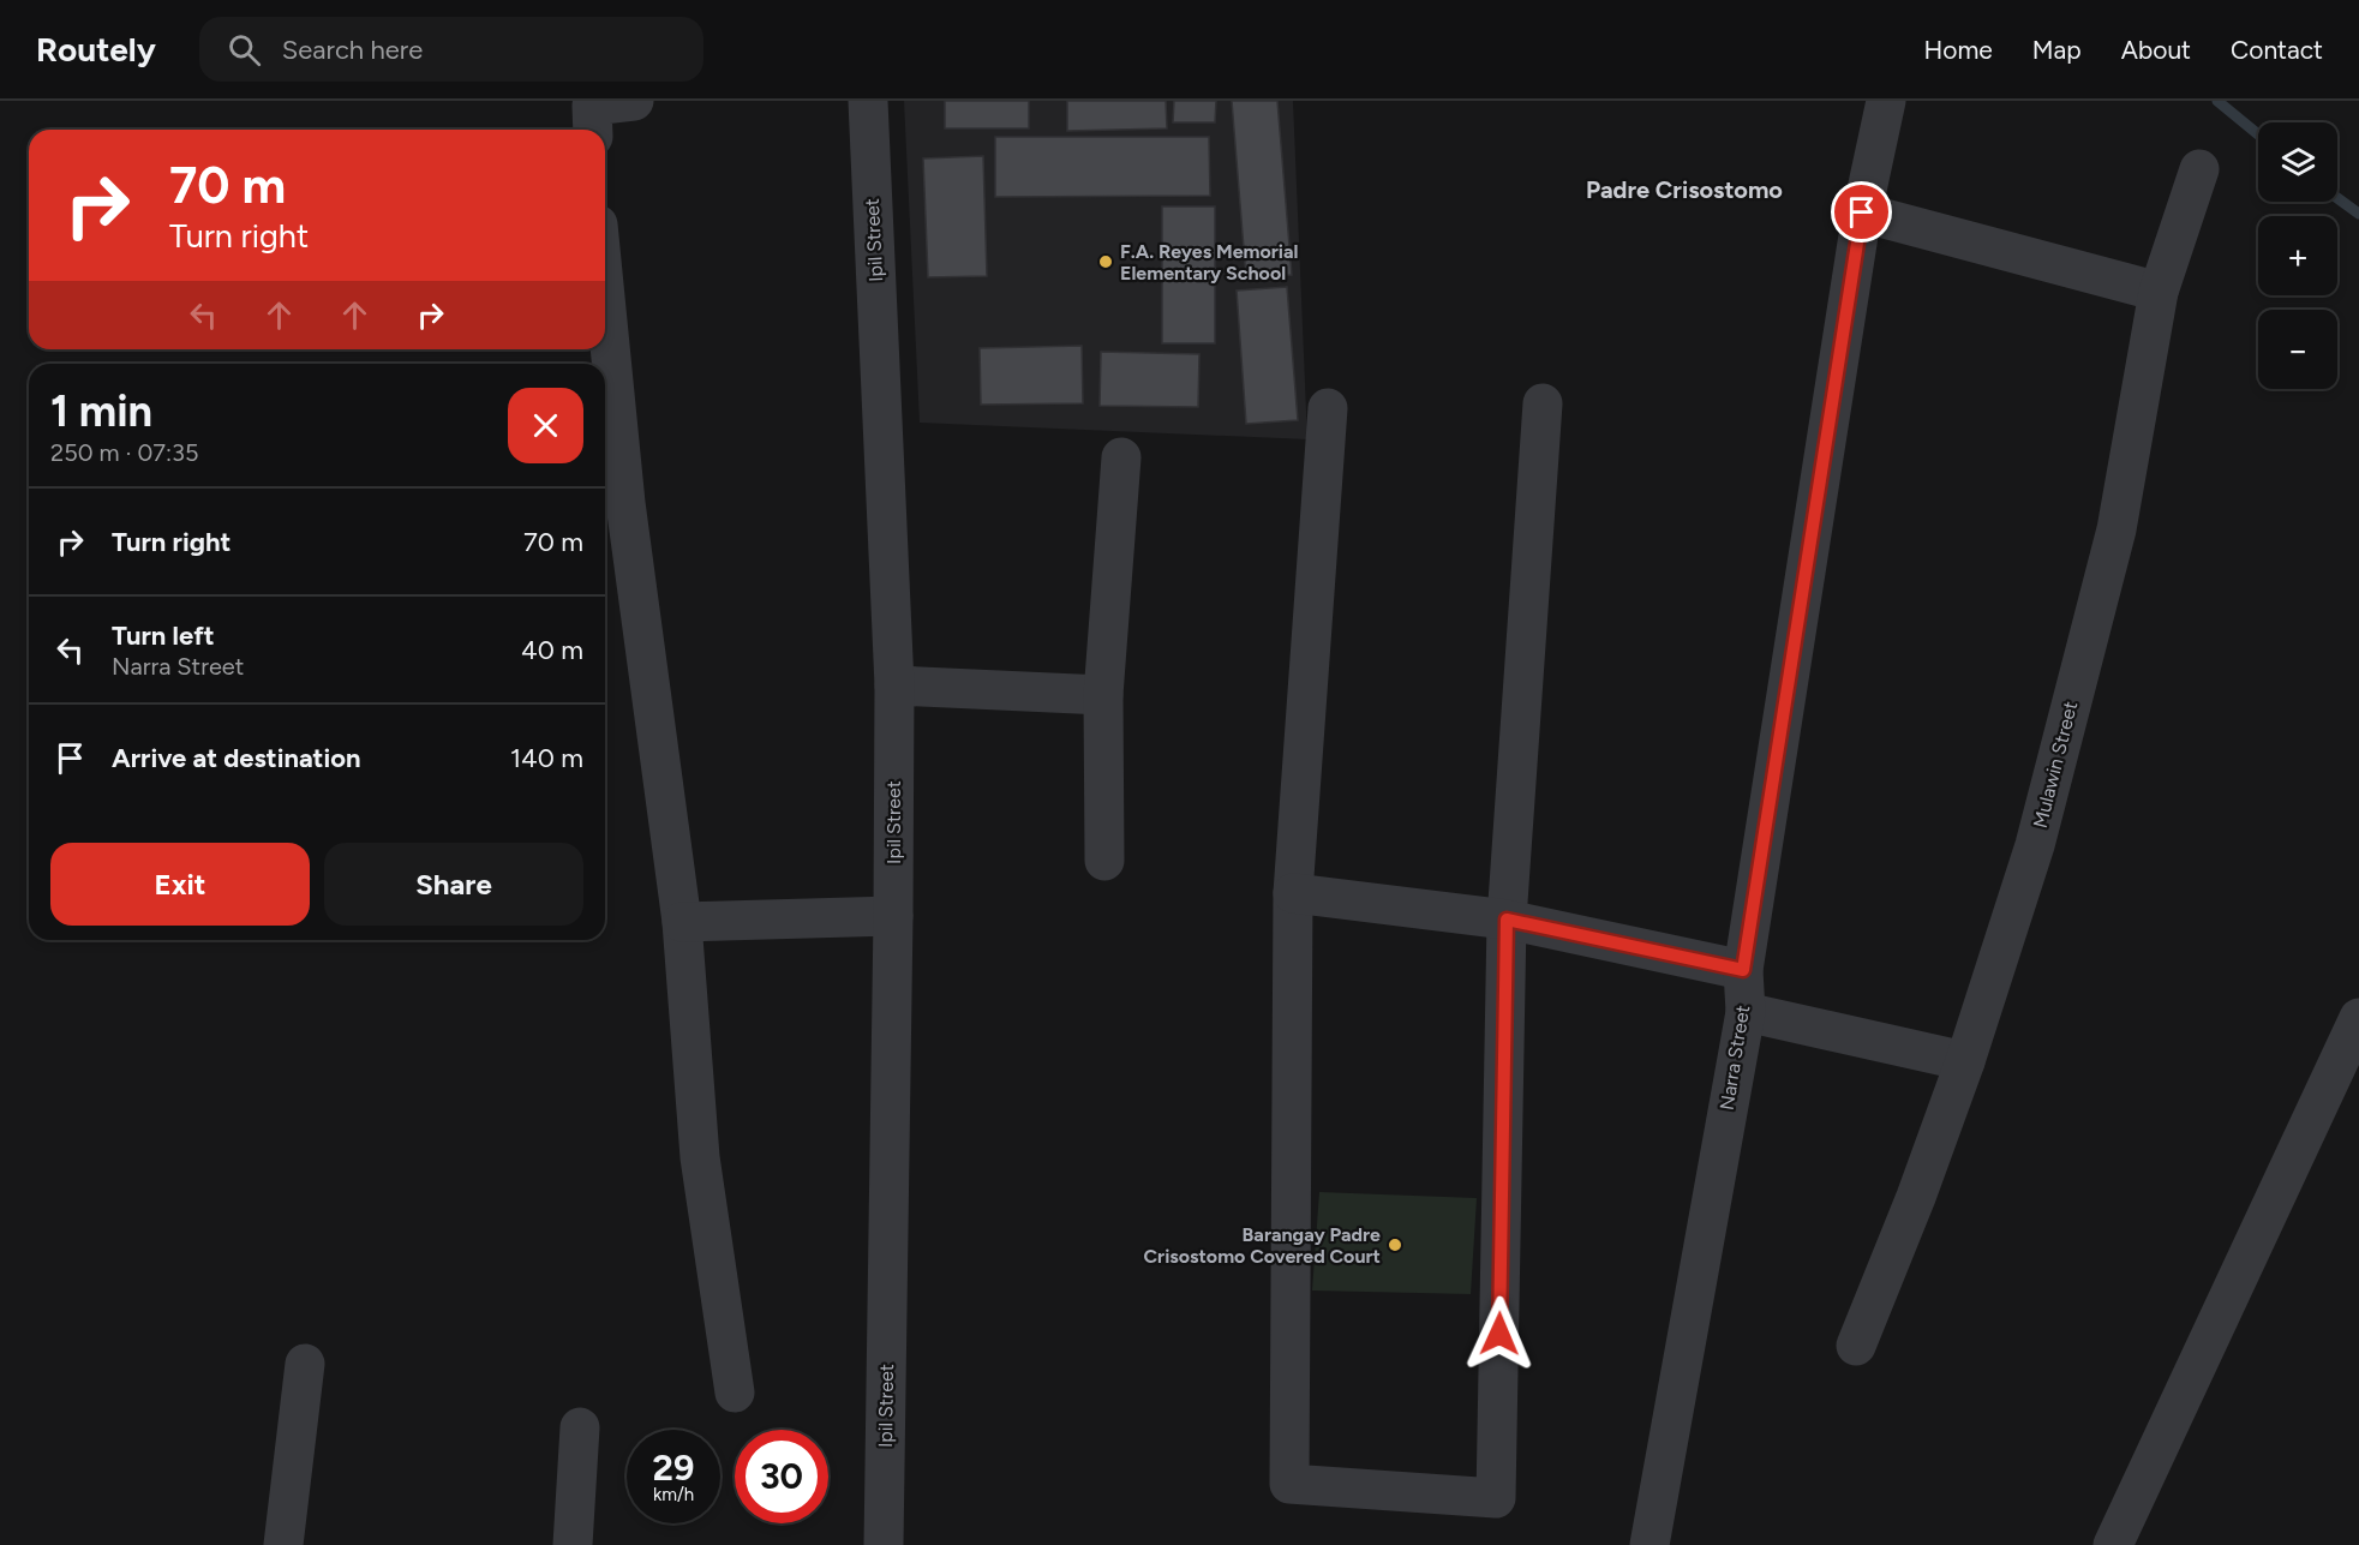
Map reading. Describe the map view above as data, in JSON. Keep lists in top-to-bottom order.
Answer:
{
  "streets": {
    "street": ["Ipil Street", "Mulawin Street", "Narra Street"]
  },
  "districts": ["Padre Crisostomo"],
  "places": ["F.A. Reyes Memorial Elementary School", "Barangay Padre Crisostomo Covered Court"],
  "page": {
    "header": "Routely",
    "search": "Search here",
    "nav": [
      "Home",
      "Map",
      "About",
      "Contact"
    ],
    "map_buttons": ["+", "−"],
    "turn": ["70 m", "Turn right"],
    "heading": ["1 min", "250 m · 07:35"],
    "list": [
      {
        "name": "Turn right",
        "value": "70 m"
      },
      {
        "name": "Turn left",
        "note": "Narra Street",
        "value": "40 m"
      },
      {
        "name": "Arrive at destination",
        "value": "140 m"
      }
    ],
    "buttons": ["Exit", "Share"],
    "speed": "29 km/h",
    "limit": "30"
  }
}
